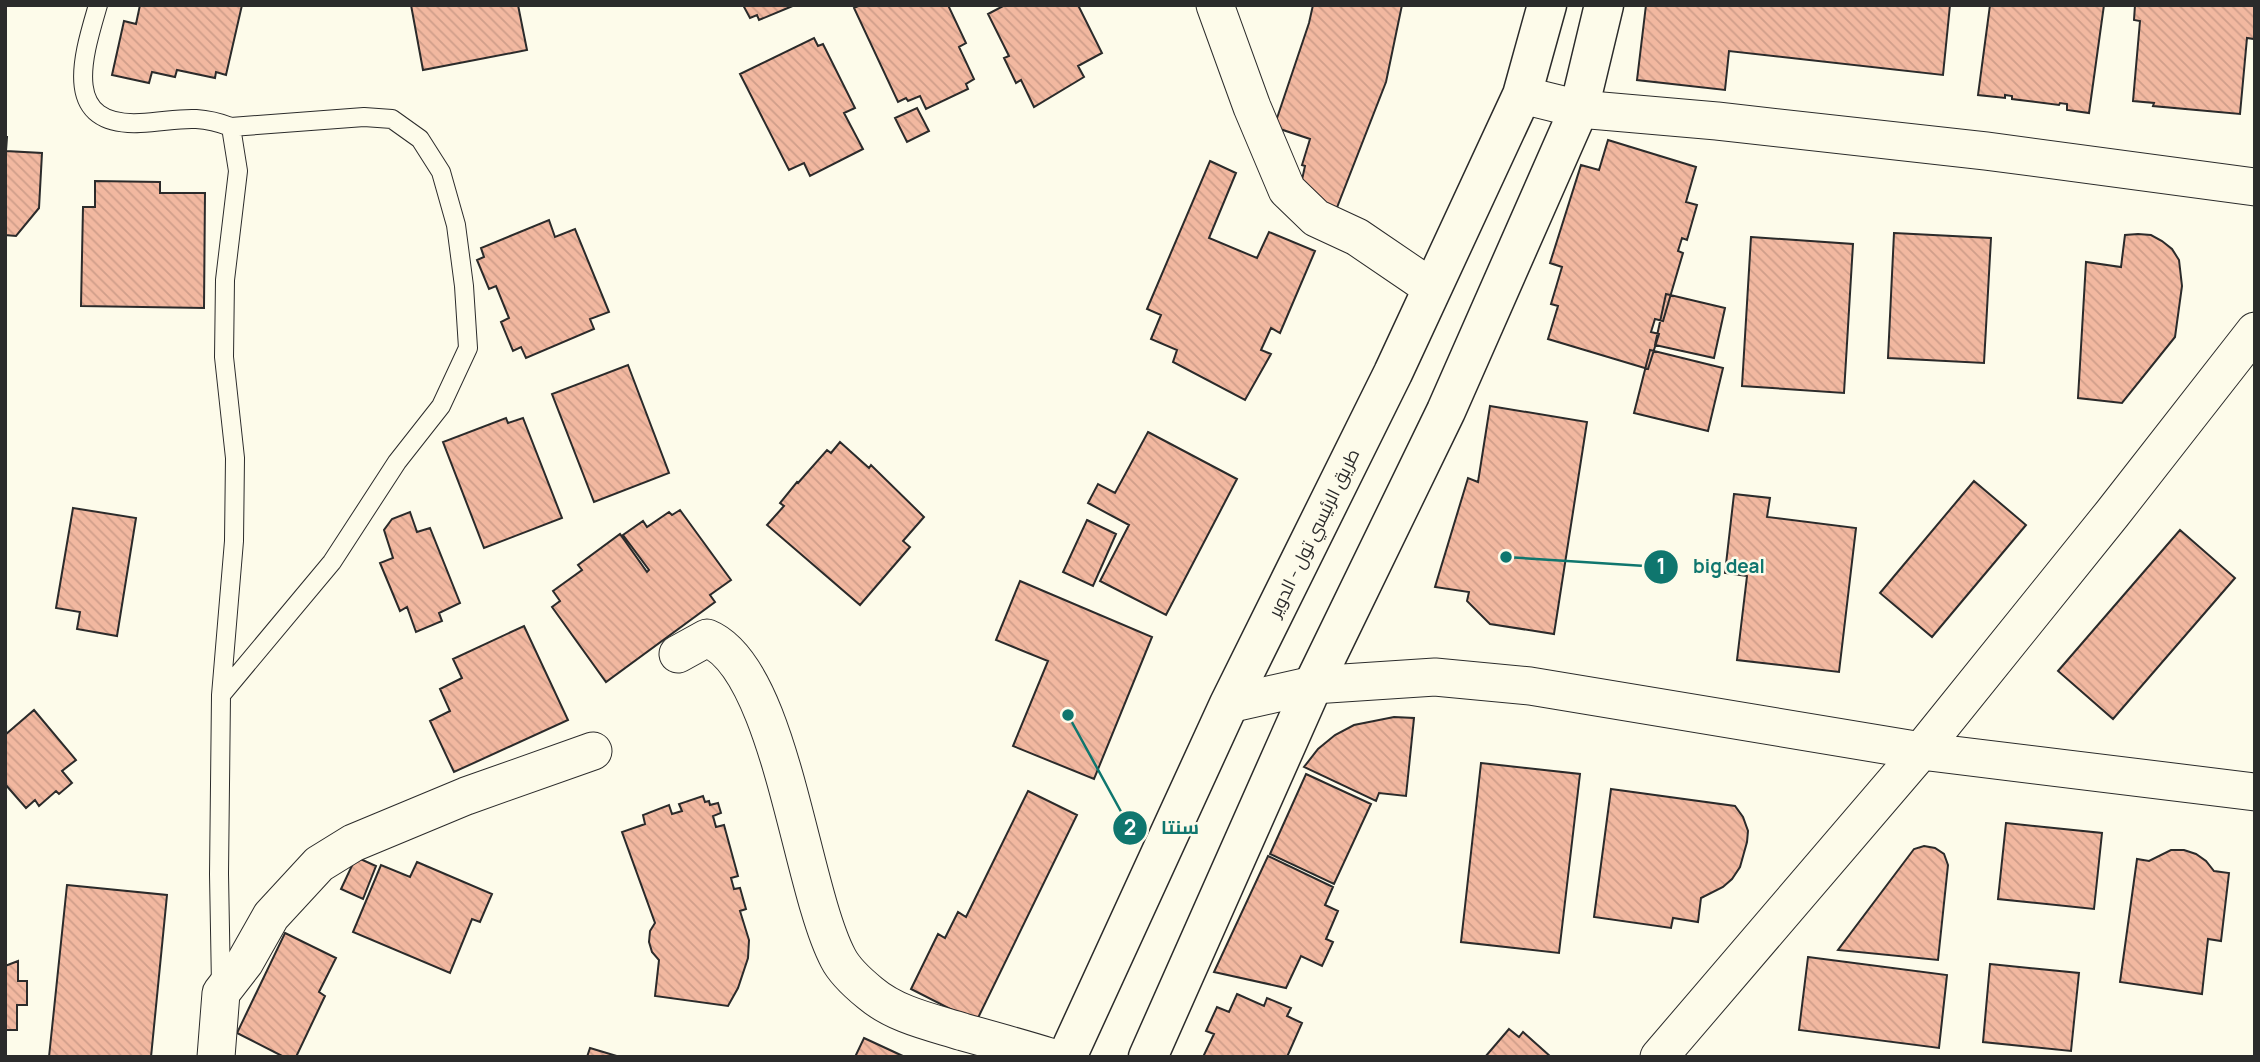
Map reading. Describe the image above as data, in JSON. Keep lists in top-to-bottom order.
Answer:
{
  "streets": {
    "main road": ["طريق الرئيسي تول - الدوير"]
  },
  "places": ["big deal", "سنتا"]
}
